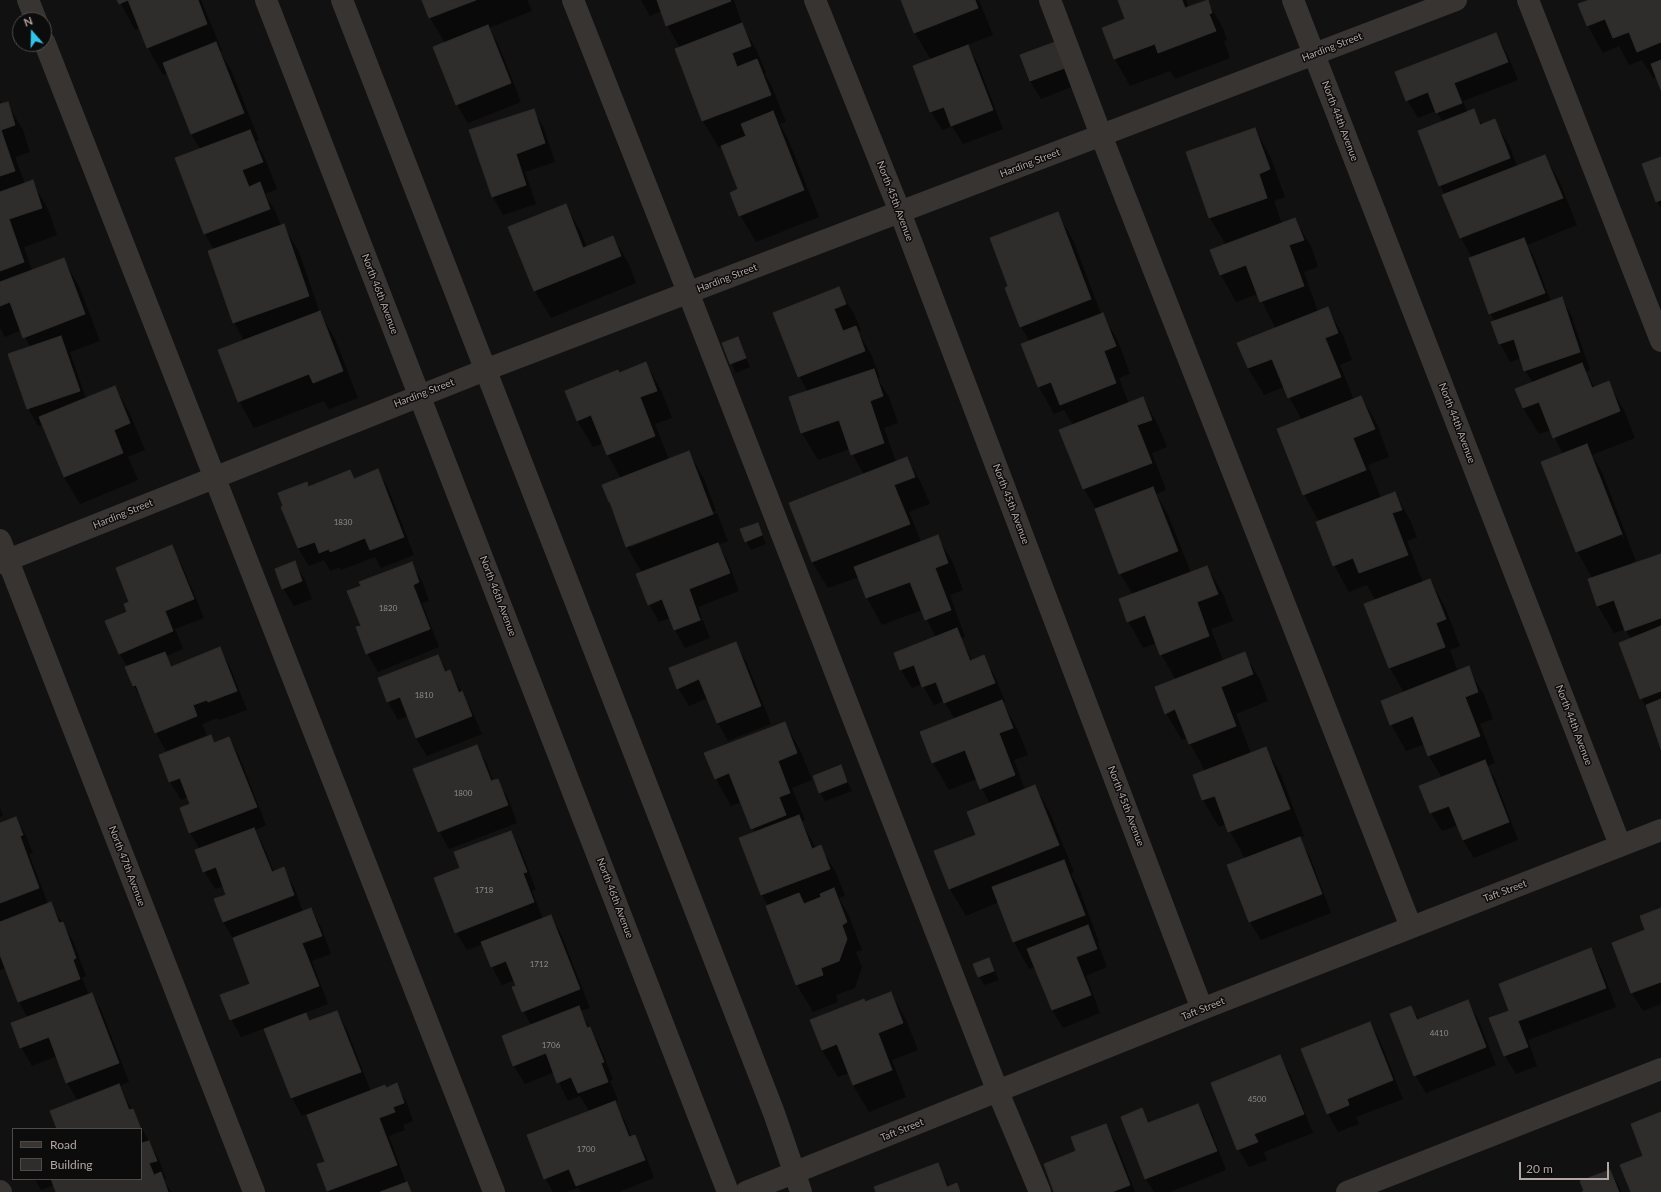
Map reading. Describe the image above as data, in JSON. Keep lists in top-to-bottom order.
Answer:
{
  "streets": {
    "street": [
      "Harding Street",
      "North 44th Avenue",
      "North 45th Avenue",
      "North 46th Avenue",
      "North 47th Avenue",
      "Taft Street"
    ]
  },
  "crossings": [
    ["Harding Street", "North 44th Avenue"],
    ["Harding Street", "North 45th Avenue"],
    ["Harding Street", "North 46th Avenue"],
    ["Harding Street", "North 47th Avenue"],
    ["North 44th Avenue", "Taft Street"],
    ["North 45th Avenue", "Taft Street"]
  ],
  "house_numbers": [
    "1830",
    "1820",
    "1810",
    "1800",
    "1718",
    "1712",
    "4410",
    "1706",
    "4500",
    "1700"
  ],
  "legend": ["Road", "Building"],
  "scale_bar": "20 m",
  "north": "top"
}
